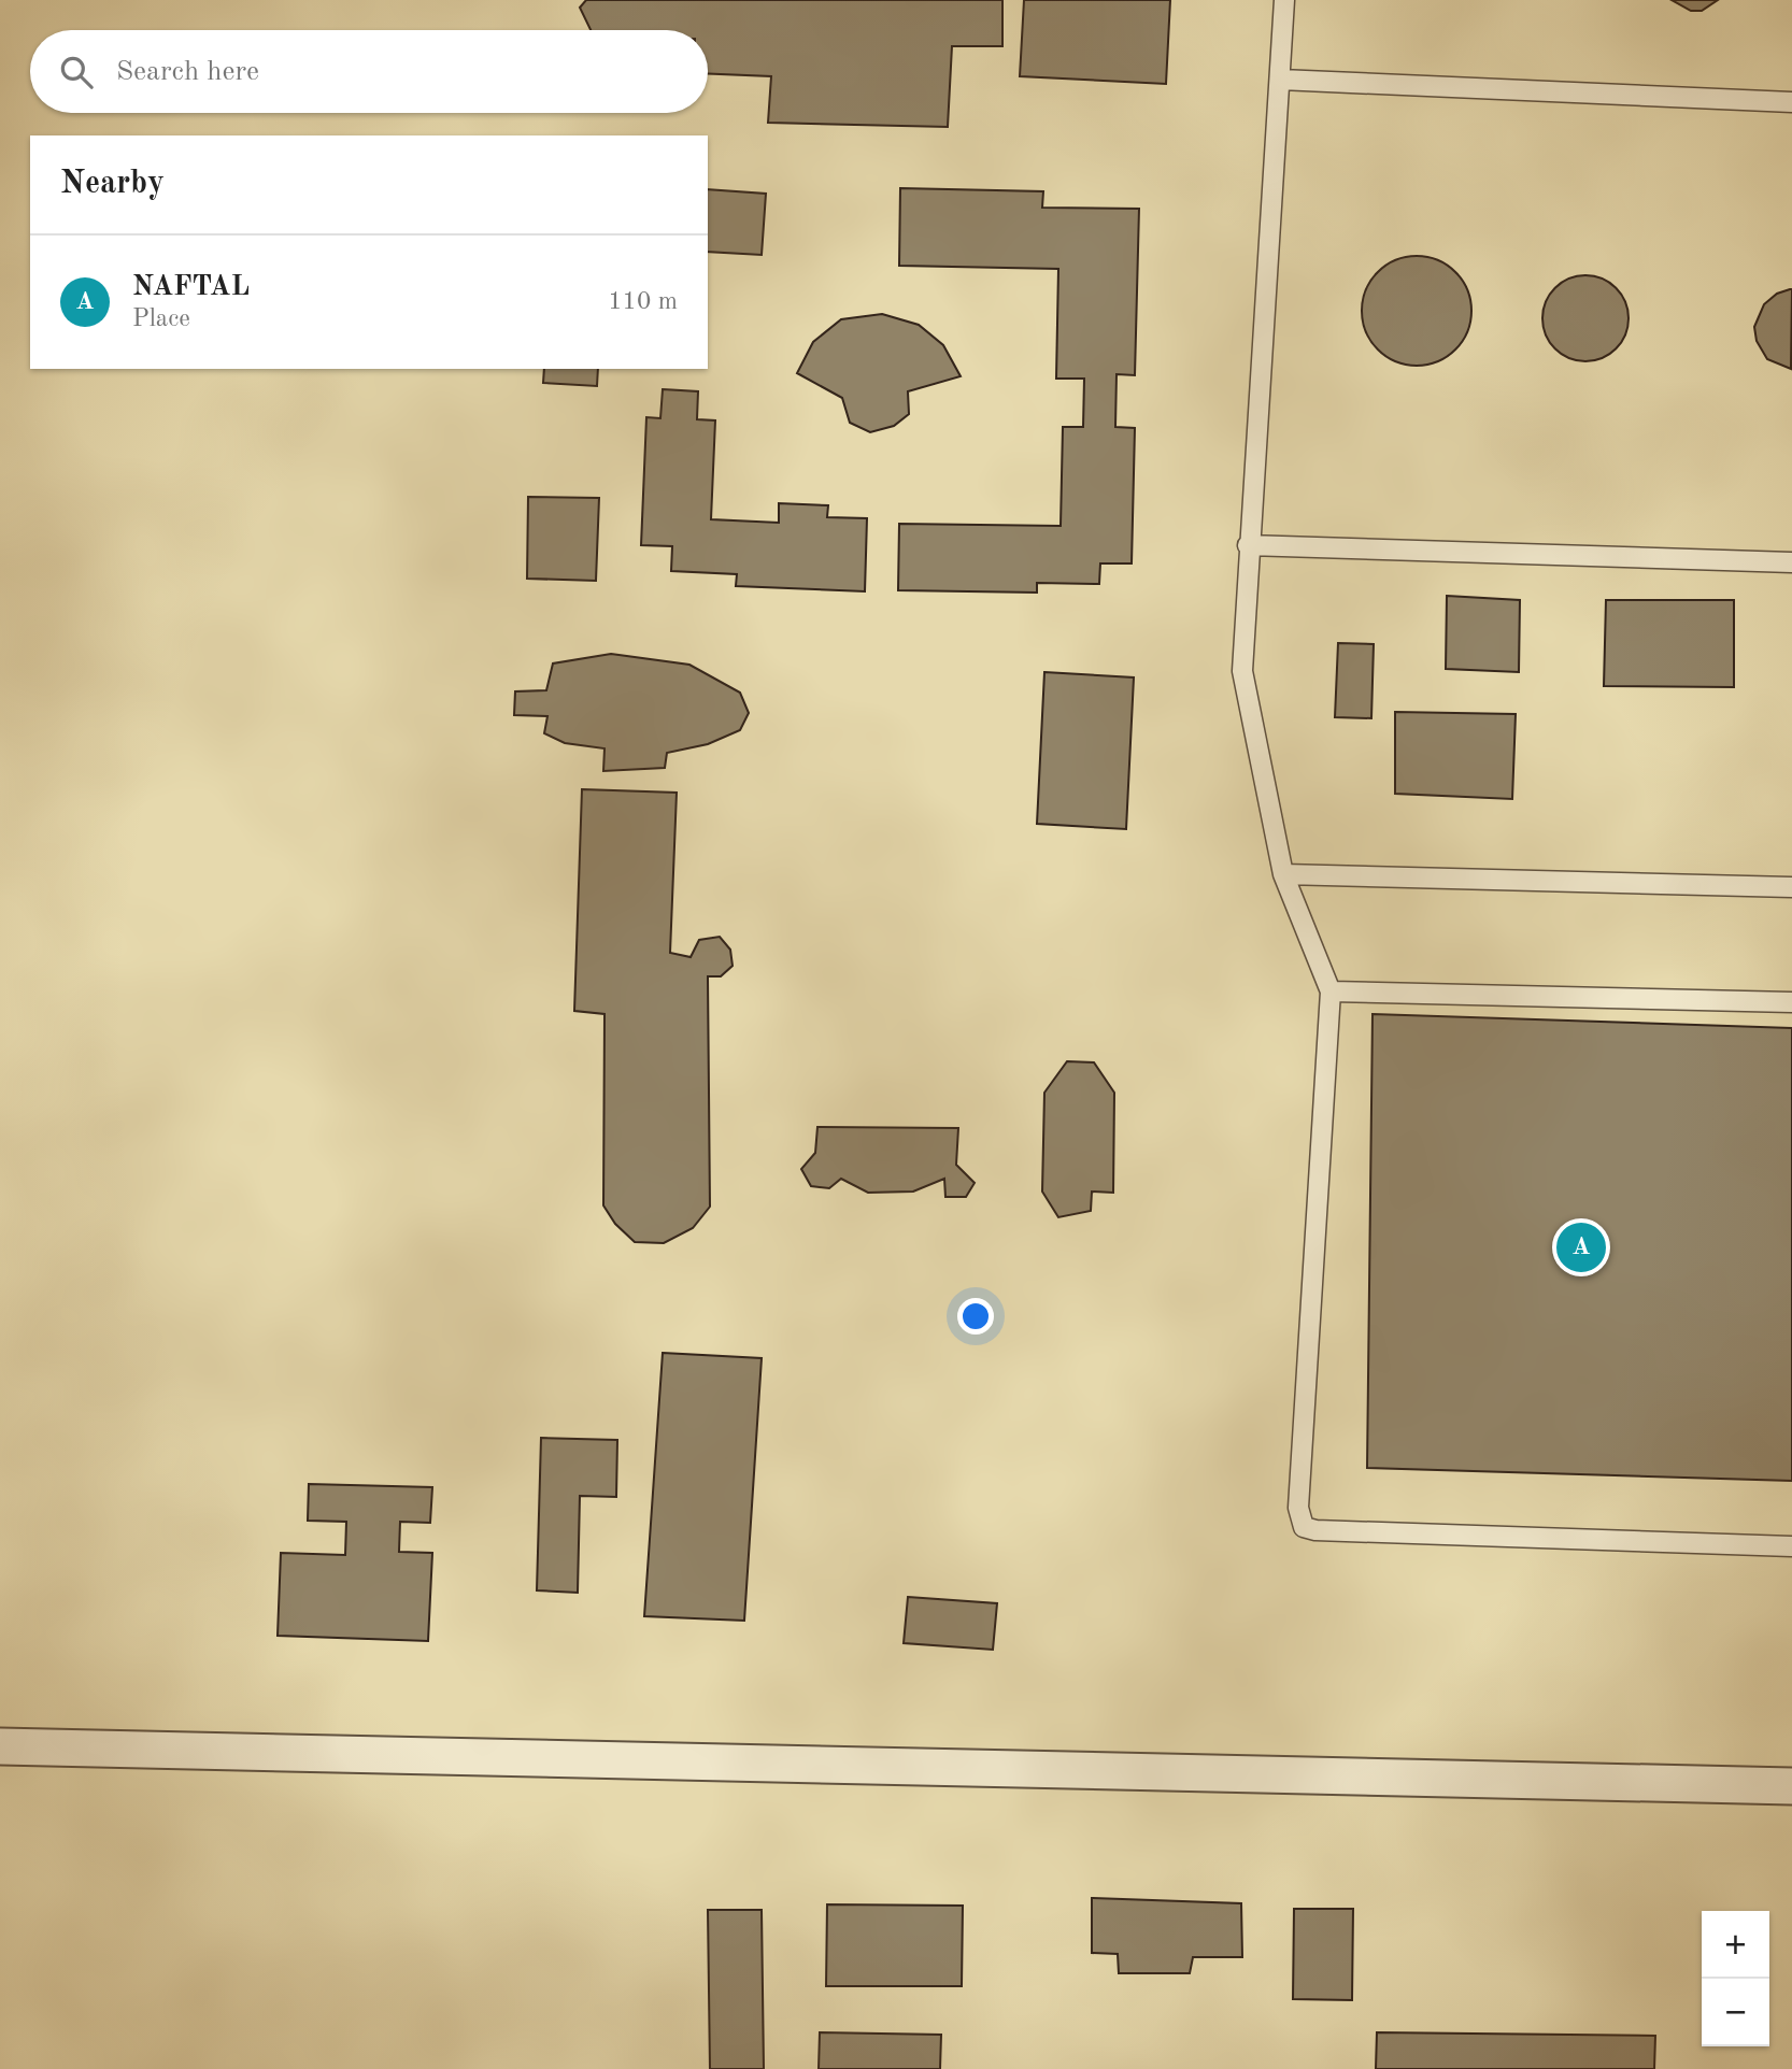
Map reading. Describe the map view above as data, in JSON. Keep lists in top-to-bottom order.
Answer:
{
  "page": {
    "search": "Search here",
    "heading": "Nearby",
    "list": [
      {
        "mark": "A",
        "name": "NAFTAL",
        "note": "Place",
        "value": "110 m"
      }
    ],
    "pins": "A",
    "map_buttons": ["+", "−"]
  }
}
